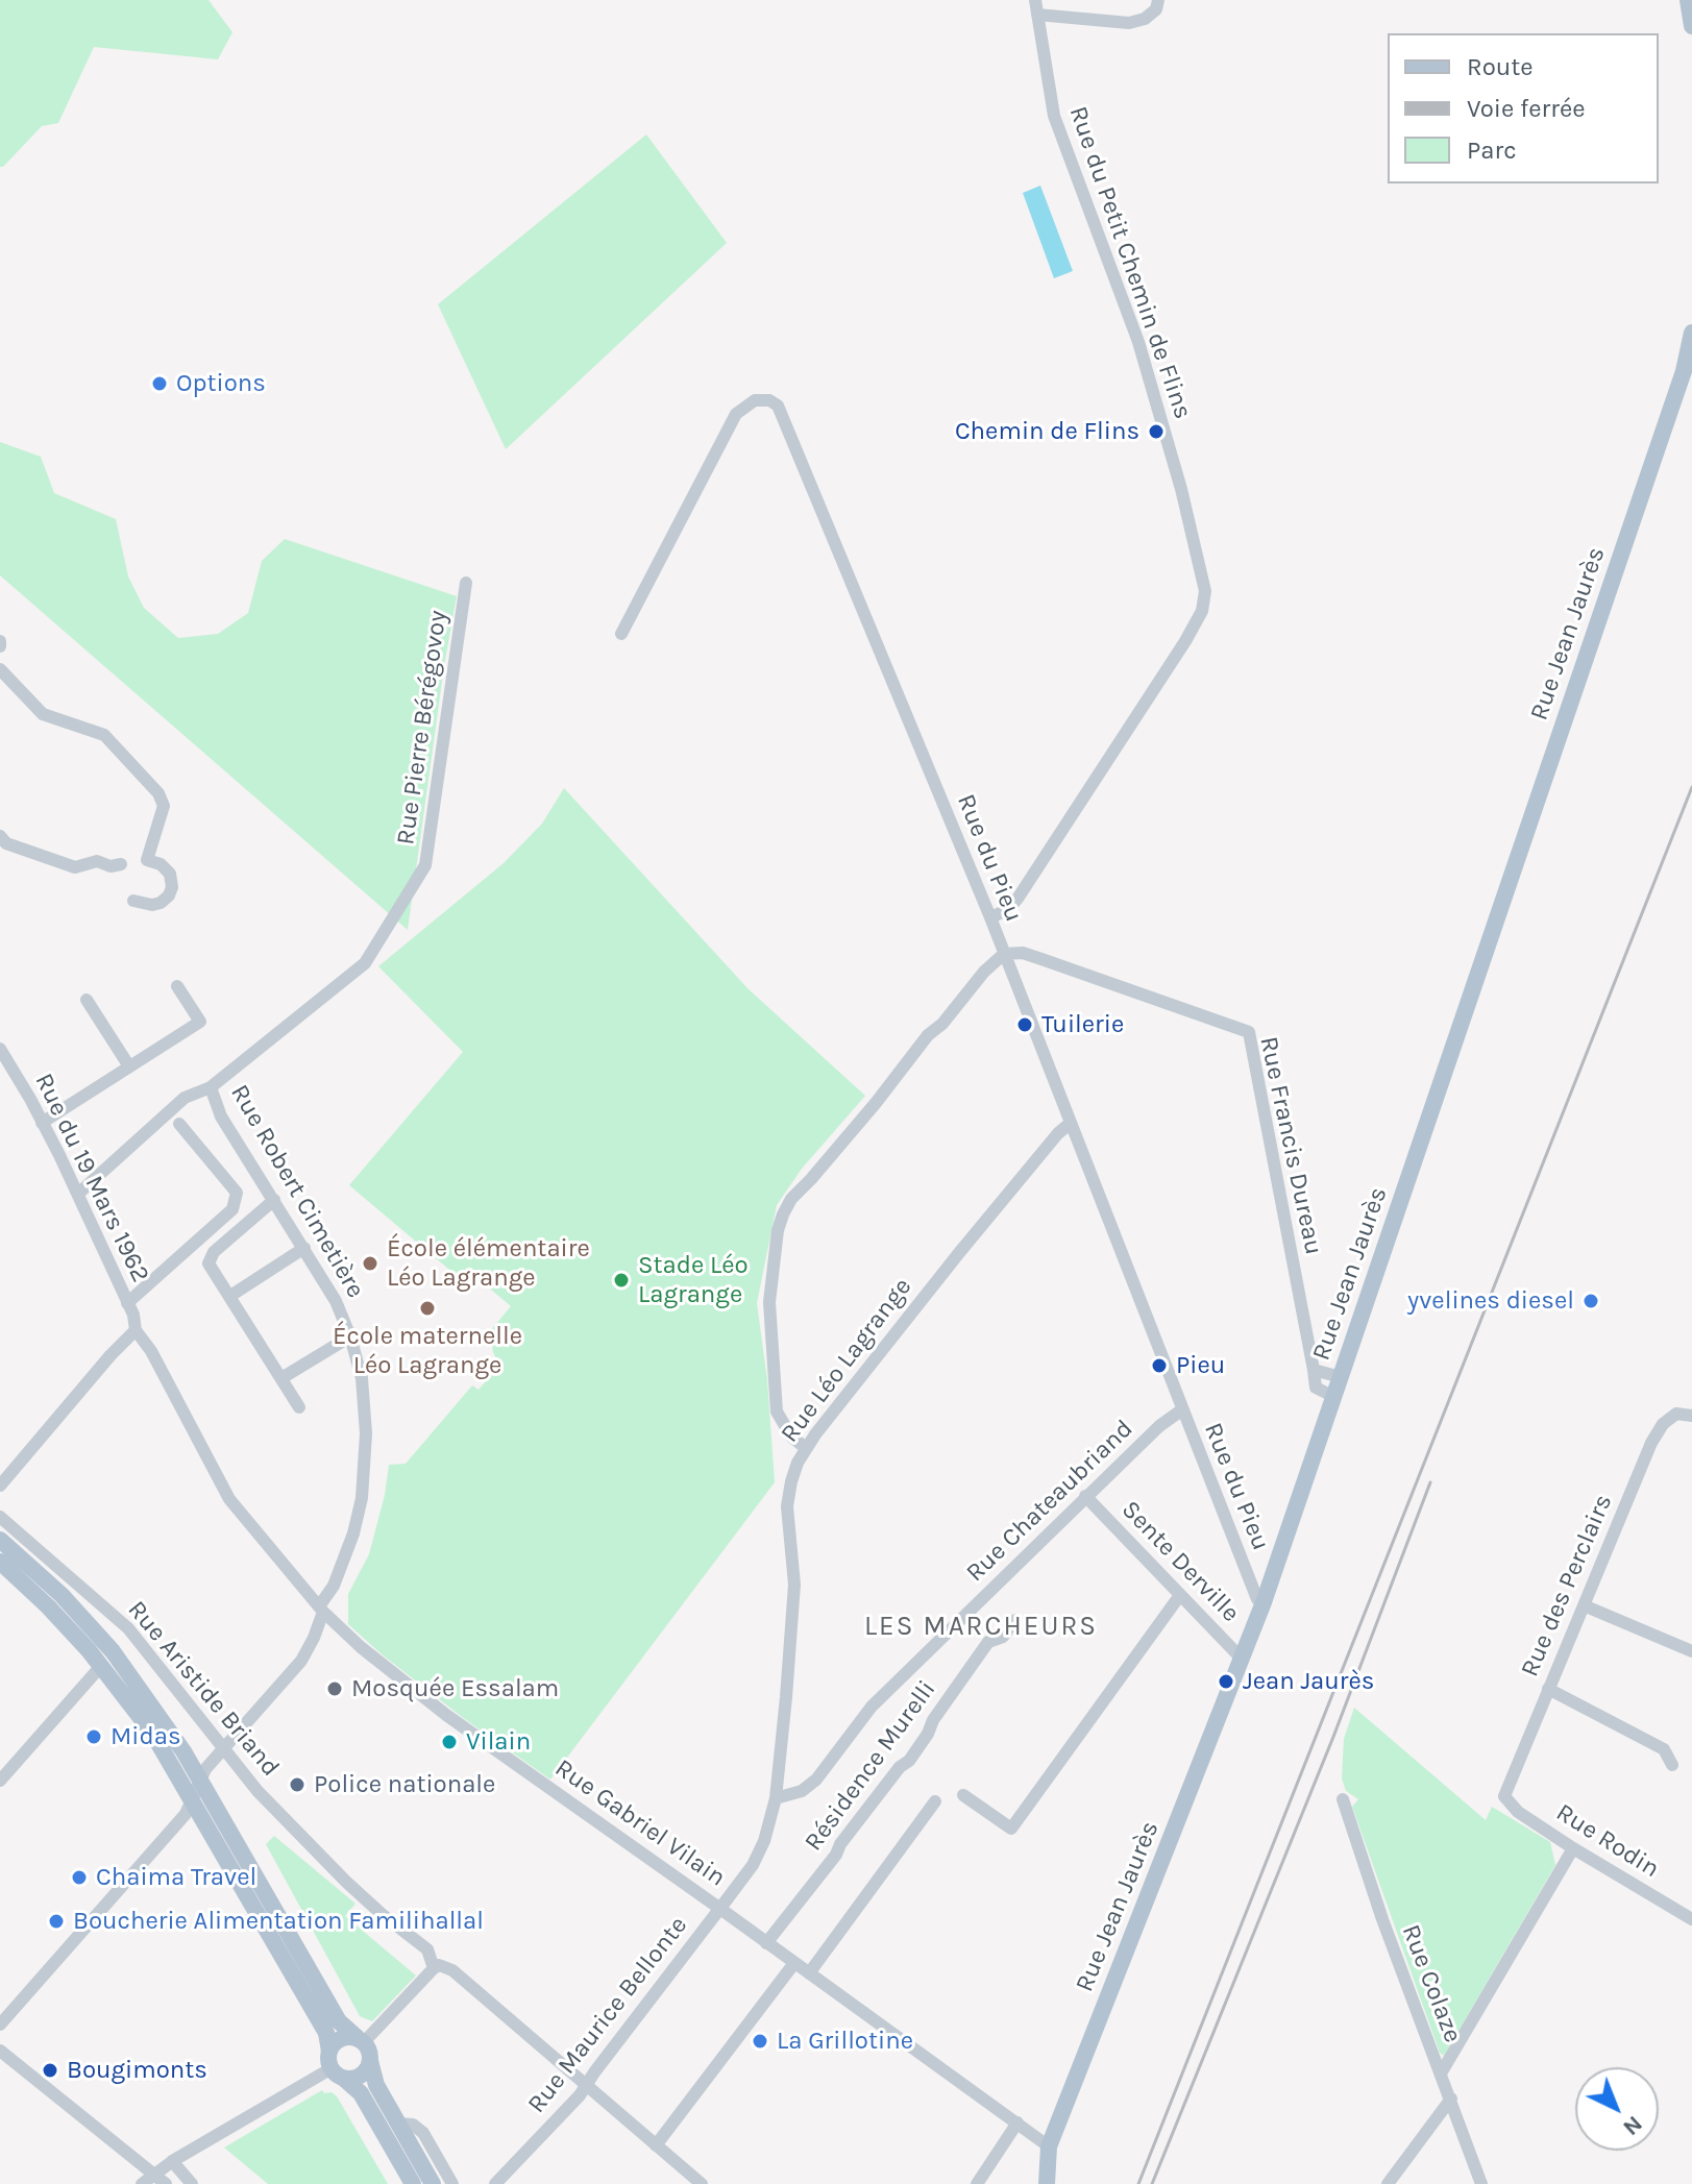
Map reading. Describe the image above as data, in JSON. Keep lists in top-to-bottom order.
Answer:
{
  "streets": {
    "main road": ["Rue Jean Jaurès"],
    "street": [
      "Rue du Petit Chemin de Flins",
      "Rue Pierre Bérégovoy",
      "Rue du Pieu",
      "Rue Francis Dureau",
      "Rue du 19 Mars 1962",
      "Rue Robert Cimetière",
      "Rue Léo Lagrange",
      "Rue Chateaubriand",
      "Sente Derville",
      "Rue des Perclairs",
      "Rue Aristide Briand",
      "Résidence Murelli",
      "Rue Gabriel Vilain",
      "Rue Rodin",
      "Rue Colaze",
      "Rue Maurice Bellonte"
    ]
  },
  "crossings": [
    ["Rue du Petit Chemin de Flins", "Rue du Pieu"],
    ["Rue Jean Jaurès", "Rue du Pieu"],
    ["Rue Jean Jaurès", "Rue Francis Dureau"],
    ["Rue Jean Jaurès", "Sente Derville"],
    ["Rue Jean Jaurès", "Rue Gabriel Vilain"],
    ["Rue Pierre Bérégovoy", "Rue du 19 Mars 1962"],
    ["Rue Pierre Bérégovoy", "Rue Robert Cimetière"],
    ["Rue du Pieu", "Rue Francis Dureau"],
    ["Rue du Pieu", "Rue Léo Lagrange"],
    ["Rue du Pieu", "Rue Chateaubriand"],
    ["Rue du 19 Mars 1962", "Rue Gabriel Vilain"],
    ["Rue Robert Cimetière", "Rue Aristide Briand"],
    ["Rue Robert Cimetière", "Rue Gabriel Vilain"],
    ["Rue Léo Lagrange", "Rue Chateaubriand"],
    ["Rue Léo Lagrange", "Rue Gabriel Vilain"],
    ["Rue Léo Lagrange", "Rue Maurice Bellonte"],
    ["Rue Chateaubriand", "Sente Derville"],
    ["Rue des Perclairs", "Rue Rodin"],
    ["Rue Aristide Briand", "Rue Maurice Bellonte"],
    ["Résidence Murelli", "Rue Gabriel Vilain"],
    ["Rue Gabriel Vilain", "Rue Maurice Bellonte"]
  ],
  "districts": ["LES MARCHEURS"],
  "places": [
    "Options",
    "Chemin de Flins",
    "Tuilerie",
    "École élémentaire Léo Lagrange",
    "Stade Léo Lagrange",
    "yvelines diesel",
    "École maternelle Léo Lagrange",
    "Pieu",
    "Jean Jaurès",
    "Mosquée Essalam",
    "Midas",
    "Vilain",
    "Police nationale",
    "Chaima Travel",
    "Boucherie Alimentation Familihallal",
    "La Grillotine",
    "Bougimonts"
  ],
  "legend": ["Route", "Voie ferrée", "Parc"],
  "north": "bottom right"
}
